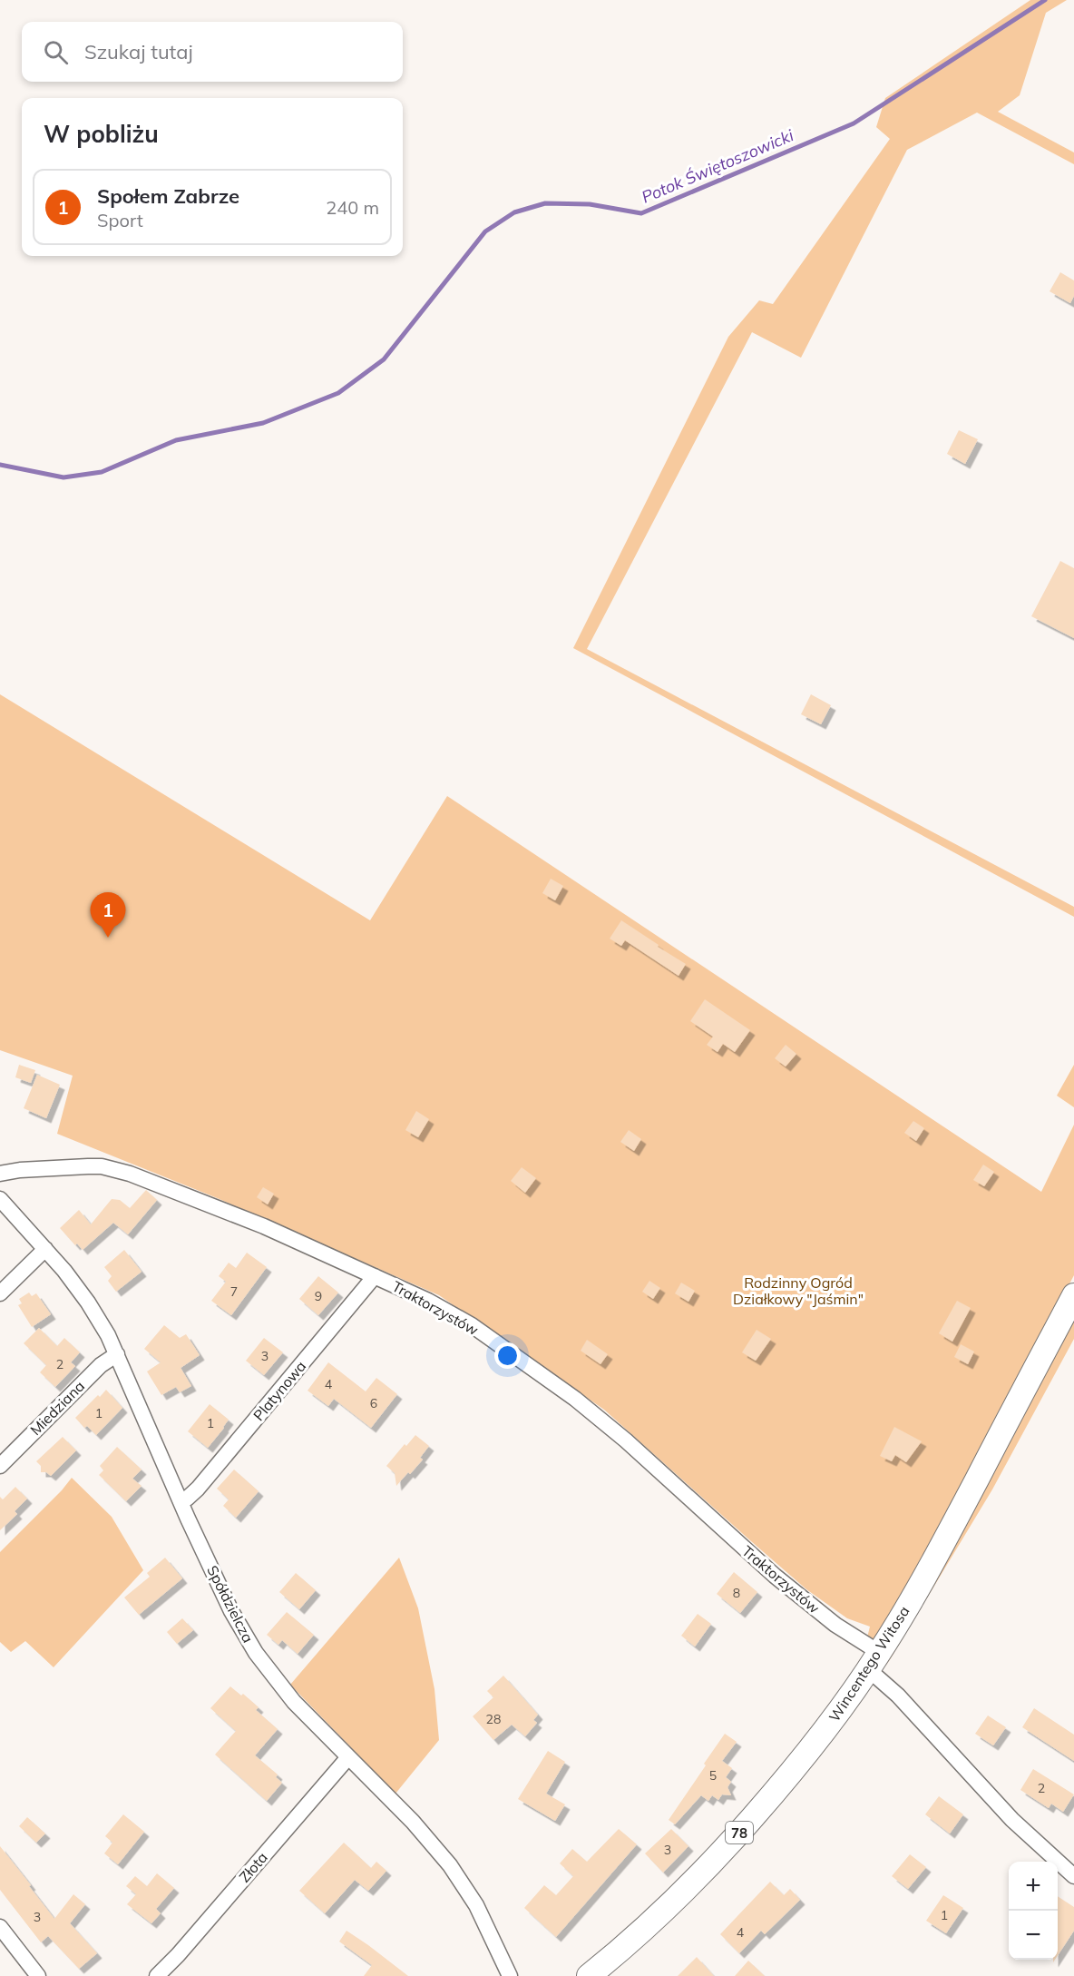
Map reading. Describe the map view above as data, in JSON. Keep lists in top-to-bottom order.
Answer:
{
  "streets": {
    "main road": ["Wincentego Witosa", "78"],
    "street": [
      "Traktorzystów",
      "Platynowa",
      "Miedziana",
      "Spółdzielcza",
      "Złota"
    ]
  },
  "crossings": [
    ["Traktorzystów", "Platynowa"],
    ["Traktorzystów", "Wincentego Witosa"],
    ["Platynowa", "Spółdzielcza"],
    ["Miedziana", "Spółdzielcza"],
    ["Spółdzielcza", "Złota"]
  ],
  "water": ["Potok Świętoszowicki"],
  "parks": ["Rodzinny Ogród Działkowy \"Jaśmin\""],
  "house_numbers": [
    "7",
    "9",
    "3",
    "2",
    "4",
    "6",
    "1",
    "1",
    "8",
    "28",
    "5",
    "2",
    "3",
    "1",
    "3",
    "4"
  ],
  "page": {
    "search": "Szukaj tutaj",
    "heading": "W pobliżu",
    "list": [
      {
        "mark": "1",
        "name": "Społem Zabrze",
        "note": "Sport",
        "value": "240 m"
      }
    ],
    "pins": "1",
    "map_buttons": ["+", "−"]
  }
}
